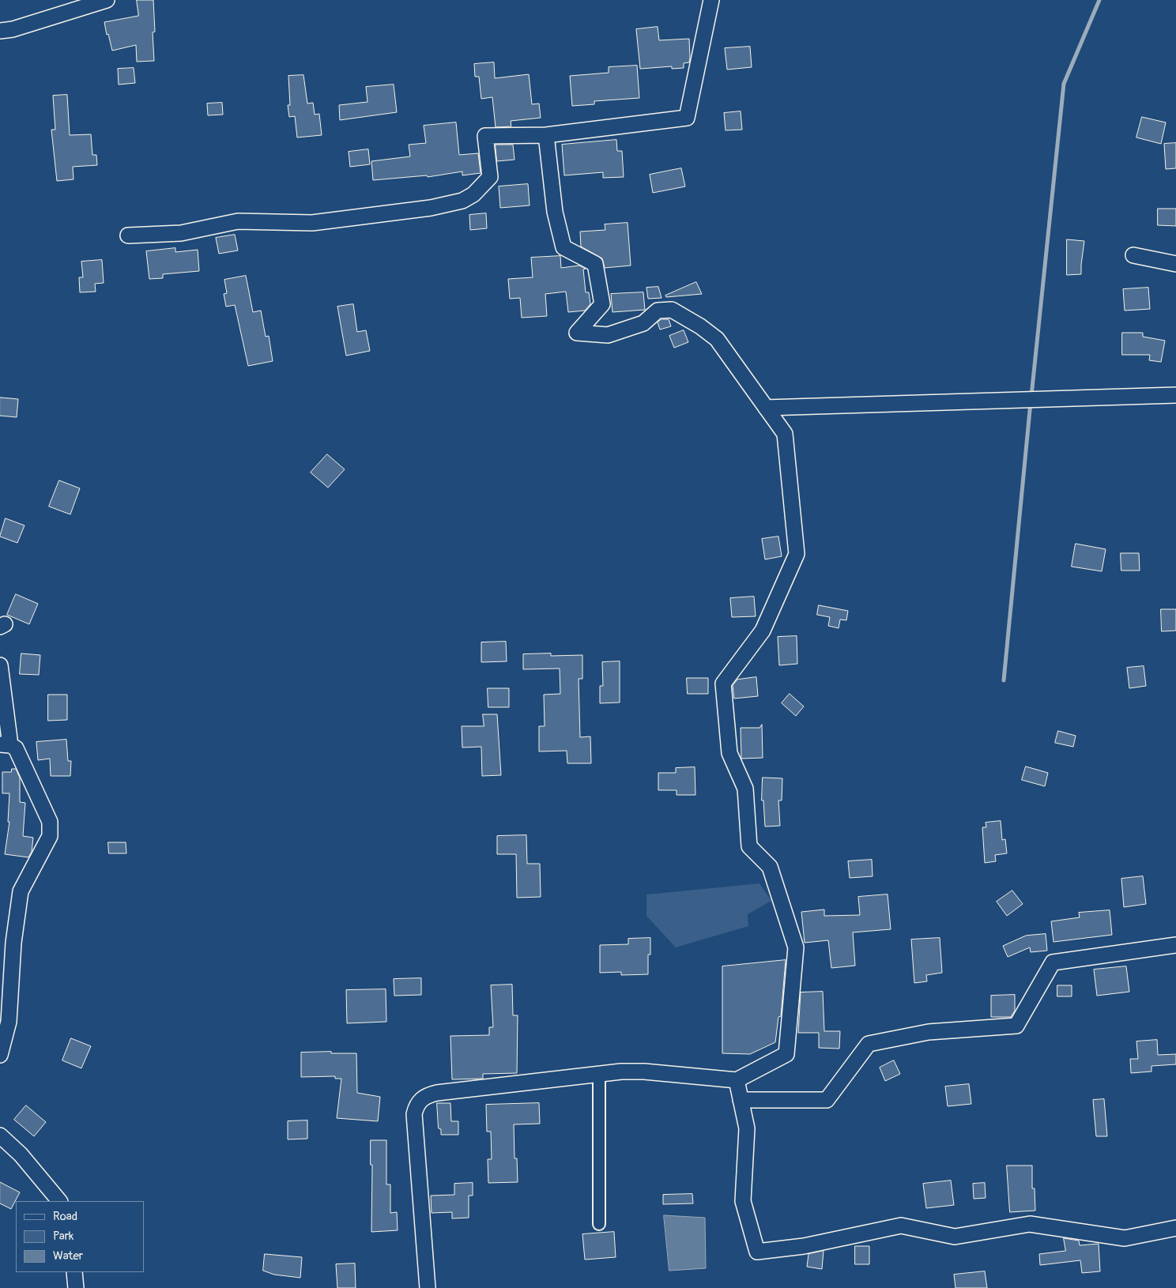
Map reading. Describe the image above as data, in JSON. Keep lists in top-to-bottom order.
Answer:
{
  "legend": ["Road", "Park", "Water"]
}
